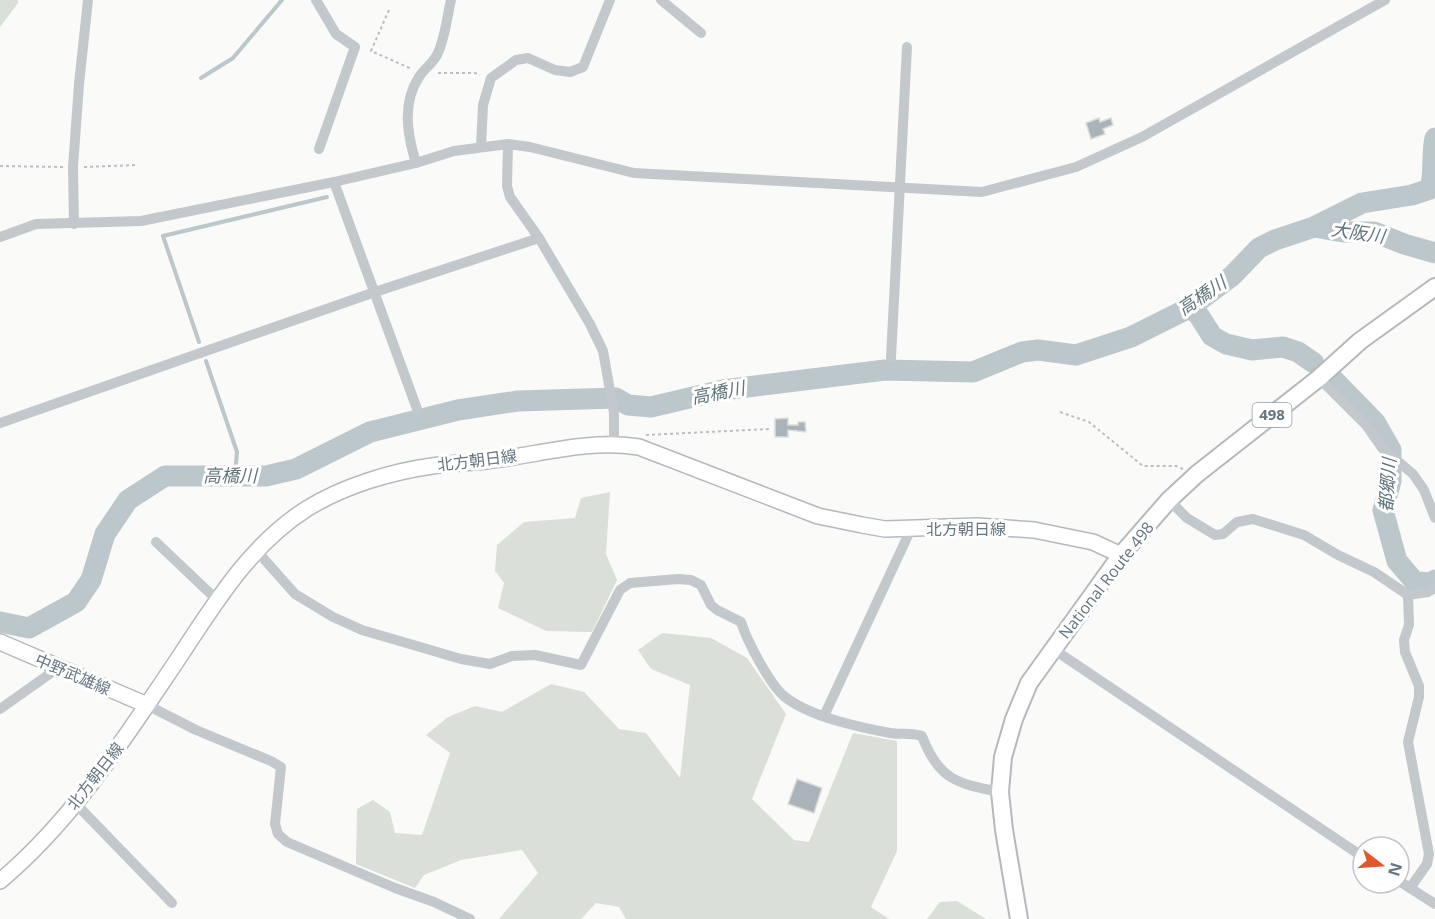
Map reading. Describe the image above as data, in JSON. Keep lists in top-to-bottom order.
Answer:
{
  "streets": {
    "highway": ["498", "National Route 498"],
    "main road": ["北方朝日線", "中野武雄線"]
  },
  "crossings": [
    ["北方朝日線", "National Route 498"],
    ["北方朝日線", "中野武雄線"]
  ],
  "water": ["大阪川", "高橋川", "都郷川"],
  "north": "right"
}
